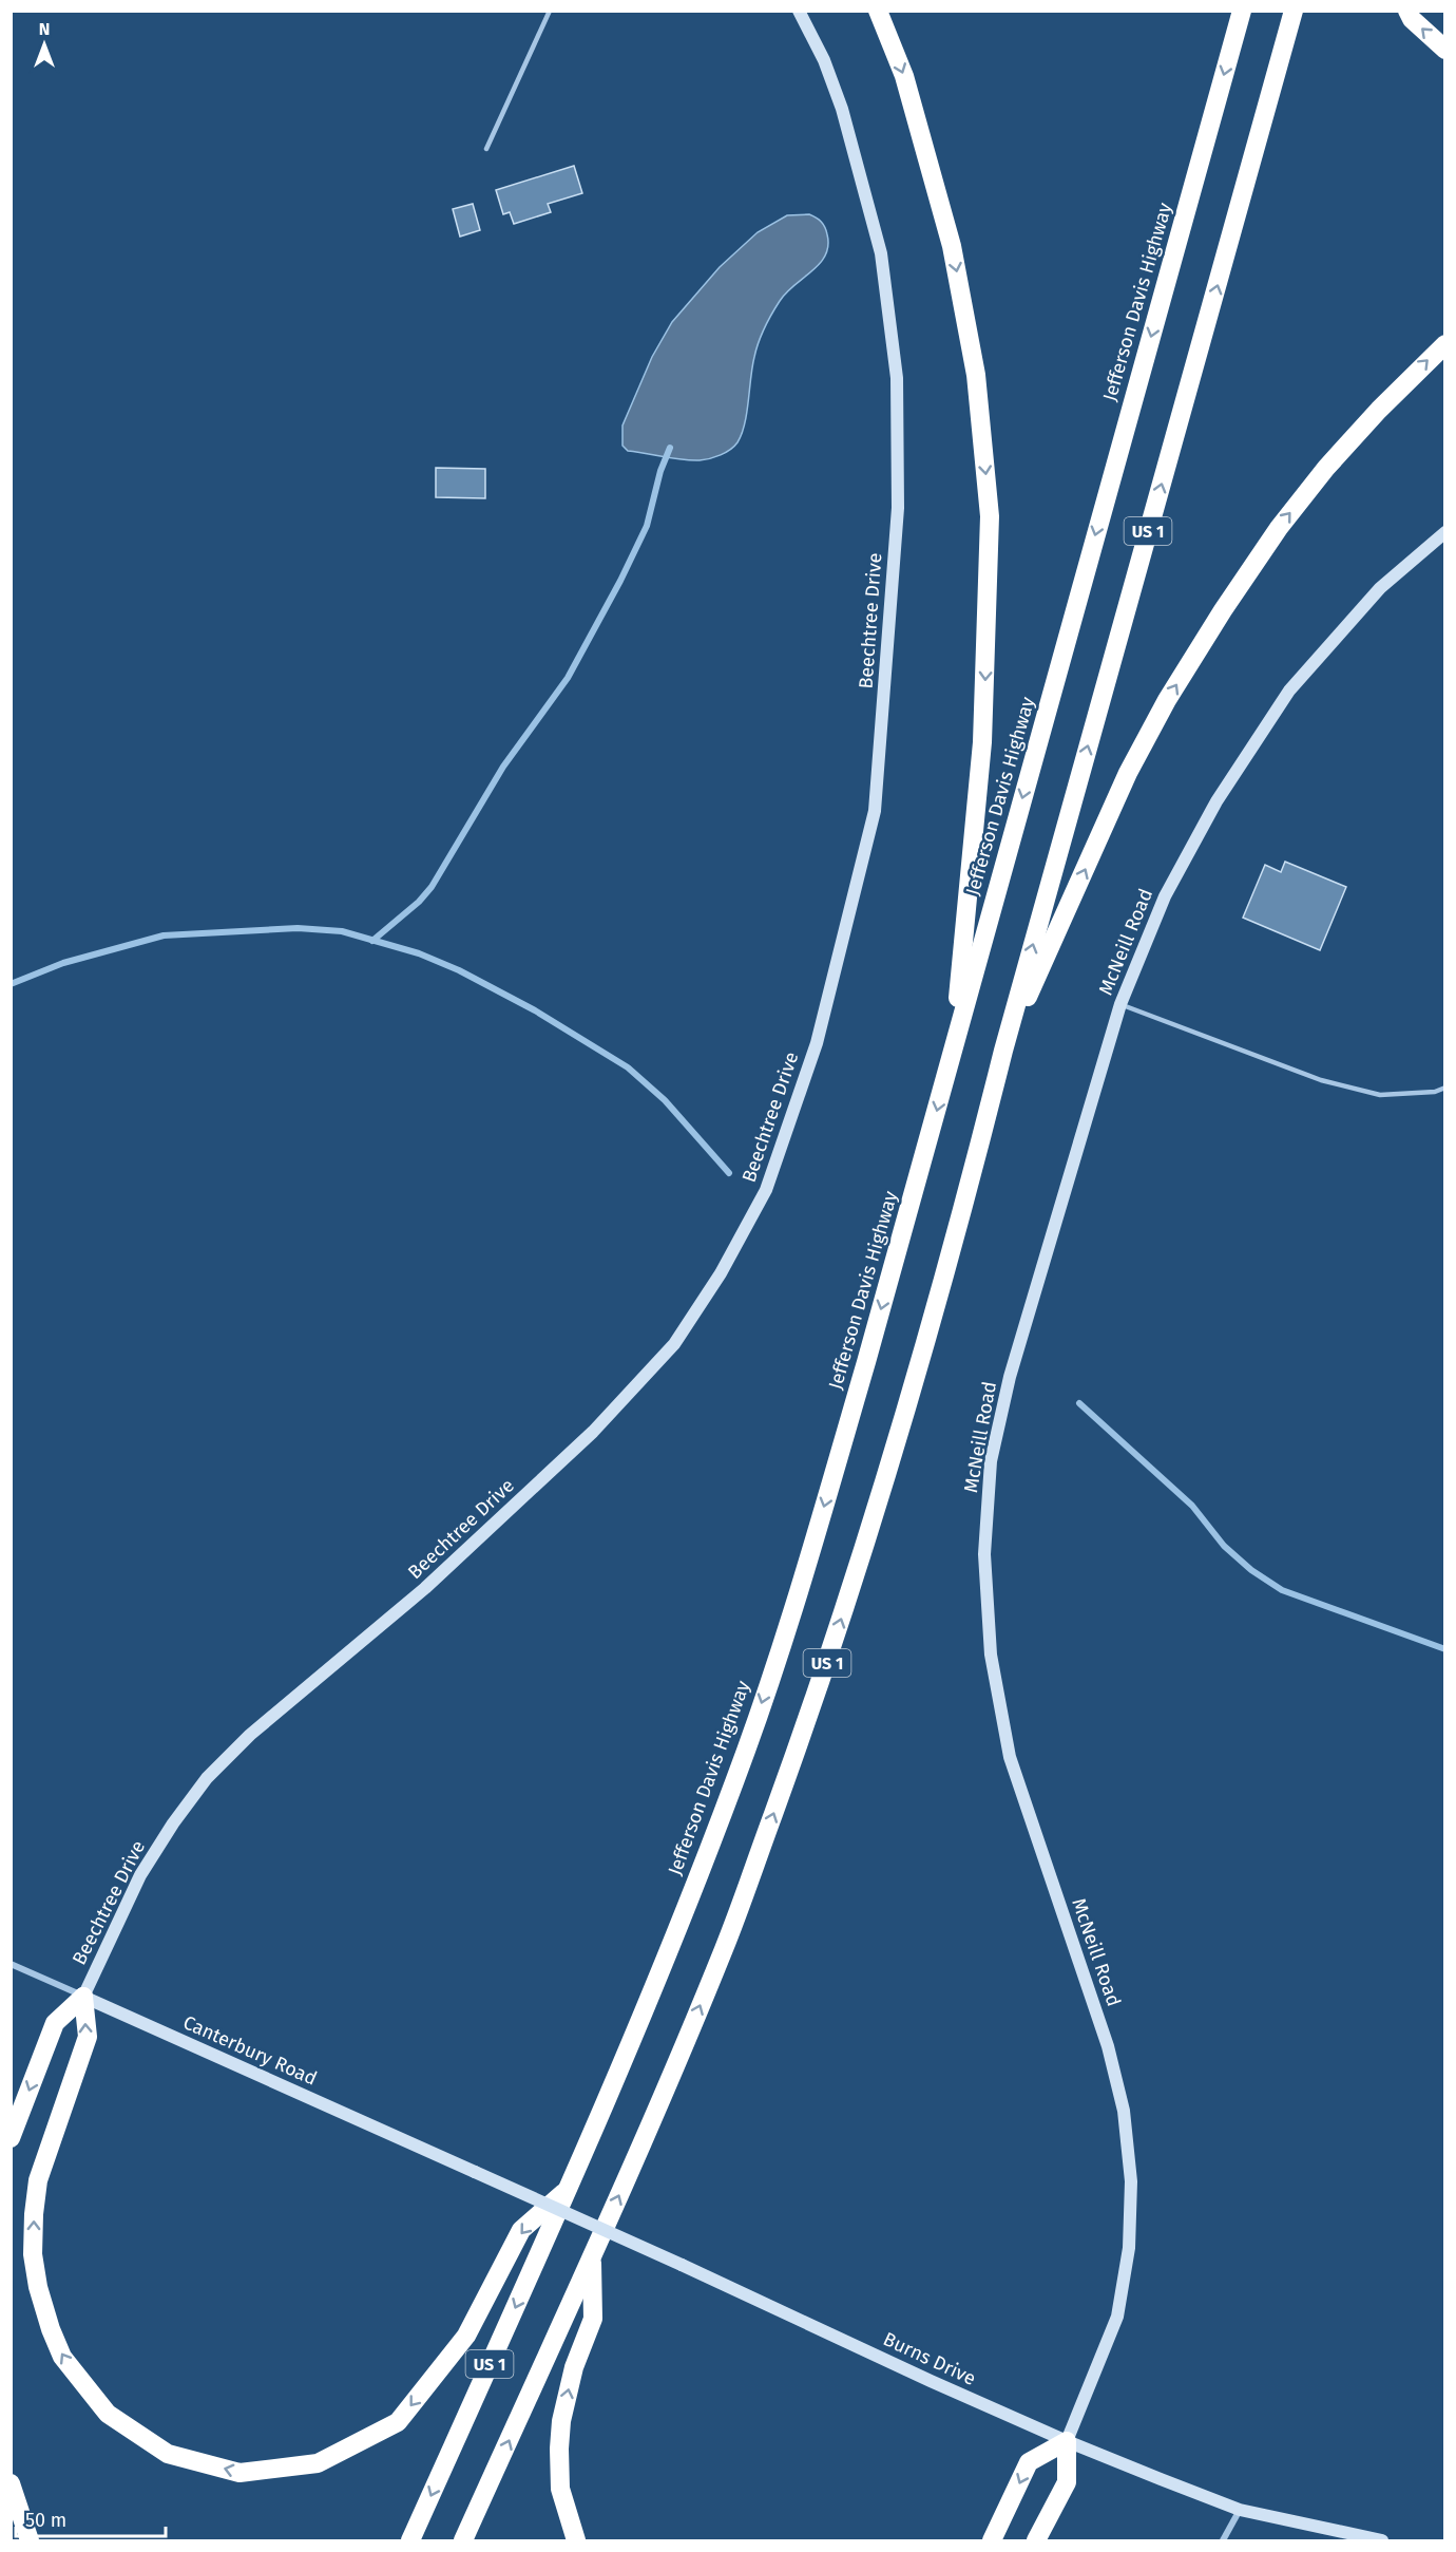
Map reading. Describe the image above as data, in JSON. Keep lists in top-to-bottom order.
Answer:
{
  "streets": {
    "highway": ["Jefferson Davis Highway", "US 1"],
    "street": [
      "Beechtree Drive",
      "McNeill Road",
      "Canterbury Road",
      "Burns Drive"
    ]
  },
  "crossings": [
    ["Beechtree Drive", "Canterbury Road"],
    ["McNeill Road", "Burns Drive"],
    ["Canterbury Road", "Burns Drive"]
  ],
  "scale_bar": "50 m",
  "north": "top"
}
